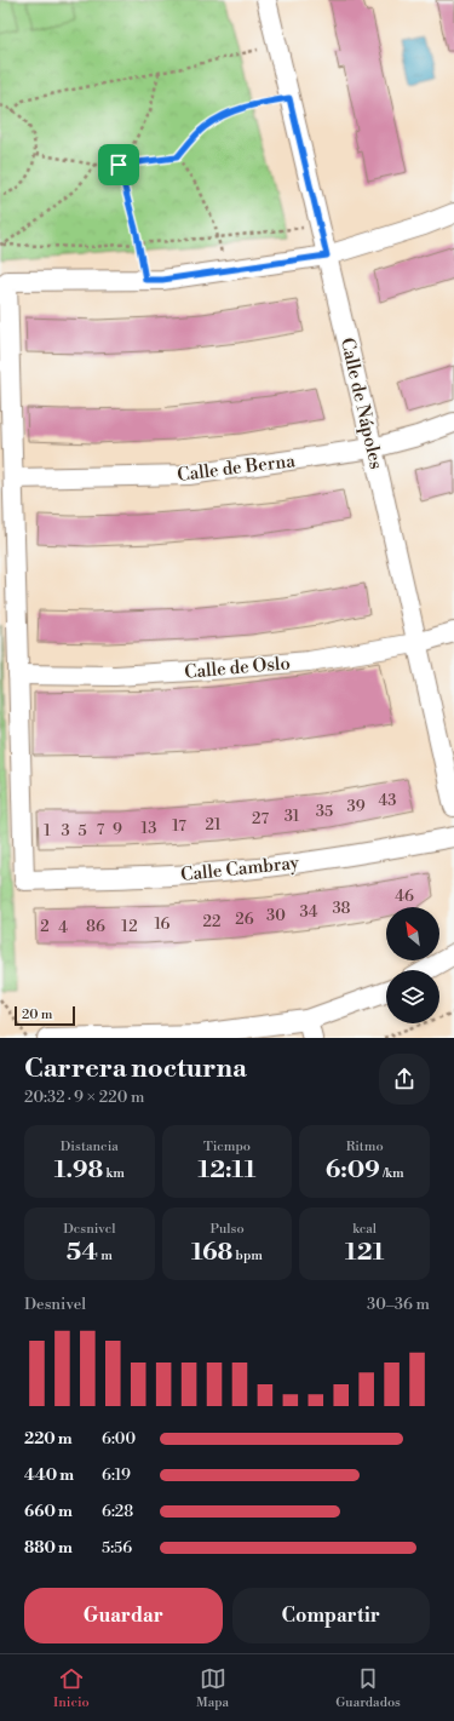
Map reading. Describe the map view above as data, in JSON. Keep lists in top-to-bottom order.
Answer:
{
  "streets": {
    "street": [
      "Calle de Nápoles",
      "Calle de Berna",
      "Calle de Oslo",
      "Calle Cambray"
    ]
  },
  "crossings": [
    ["Calle de Nápoles", "Calle de Berna"],
    ["Calle de Nápoles", "Calle de Oslo"],
    ["Calle de Oslo", "Calle Cambray"]
  ],
  "house_numbers": [
    "43",
    "39",
    "35",
    "31",
    "27",
    "21",
    "17",
    "13",
    "7",
    "9",
    "1",
    "3",
    "5",
    "46",
    "38",
    "34",
    "30",
    "26",
    "22",
    "16",
    "2",
    "86",
    "12",
    "4"
  ],
  "scale_bar": "20 m",
  "north": "top left",
  "page": {
    "scale": "20 m",
    "heading": ["Carrera nocturna", "20:32 · 9 × 220 m"],
    "stats": [
      ["Distancia", "1.98 km"],
      ["Tiempo", "12:11"],
      ["Ritmo", "6:09 /km"],
      ["Desnivel", "54 m"],
      ["Pulso", "168 bpm"],
      ["kcal", "121"]
    ],
    "chart": ["Desnivel", "30–36 m"],
    "list": [
      {
        "name": "220 m",
        "note": "6:00"
      },
      {
        "name": "440 m",
        "note": "6:19"
      },
      {
        "name": "660 m",
        "note": "6:28"
      },
      {
        "name": "880 m",
        "note": "5:56"
      }
    ],
    "buttons": ["Guardar", "Compartir"],
    "tabs": ["Inicio", "Mapa", "Guardados"]
  }
}
